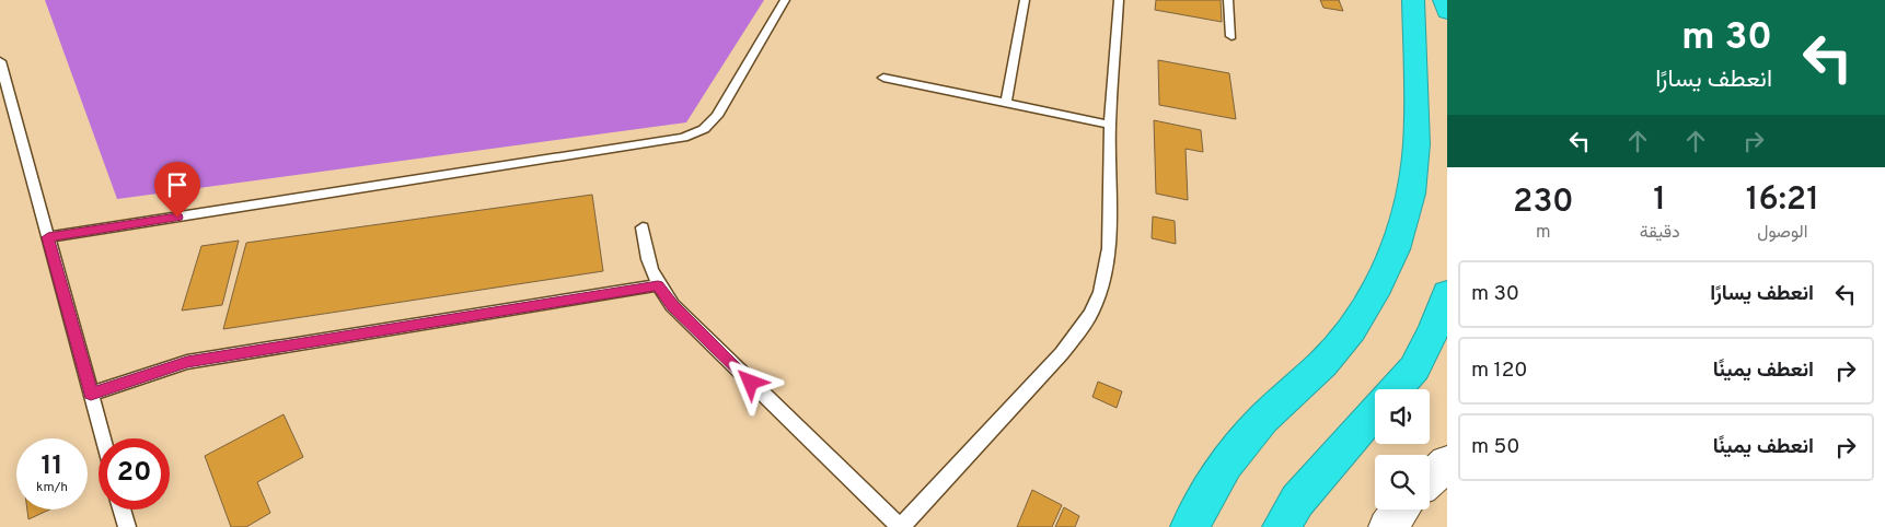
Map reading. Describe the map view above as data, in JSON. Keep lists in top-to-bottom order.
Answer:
{
  "page": {
    "turn": ["30 m", "انعطف يسارًا"],
    "eta": [
      "16:21",
      "الوصول",
      "1",
      "دقيقة",
      "230",
      "m"
    ],
    "list": [
      {
        "name": "انعطف يسارًا",
        "value": "30 m"
      },
      {
        "name": "انعطف يمينًا",
        "value": "120 m"
      },
      {
        "name": "انعطف يمينًا",
        "value": "50 m"
      }
    ],
    "speed": "11 km/h",
    "limit": "20"
  }
}
